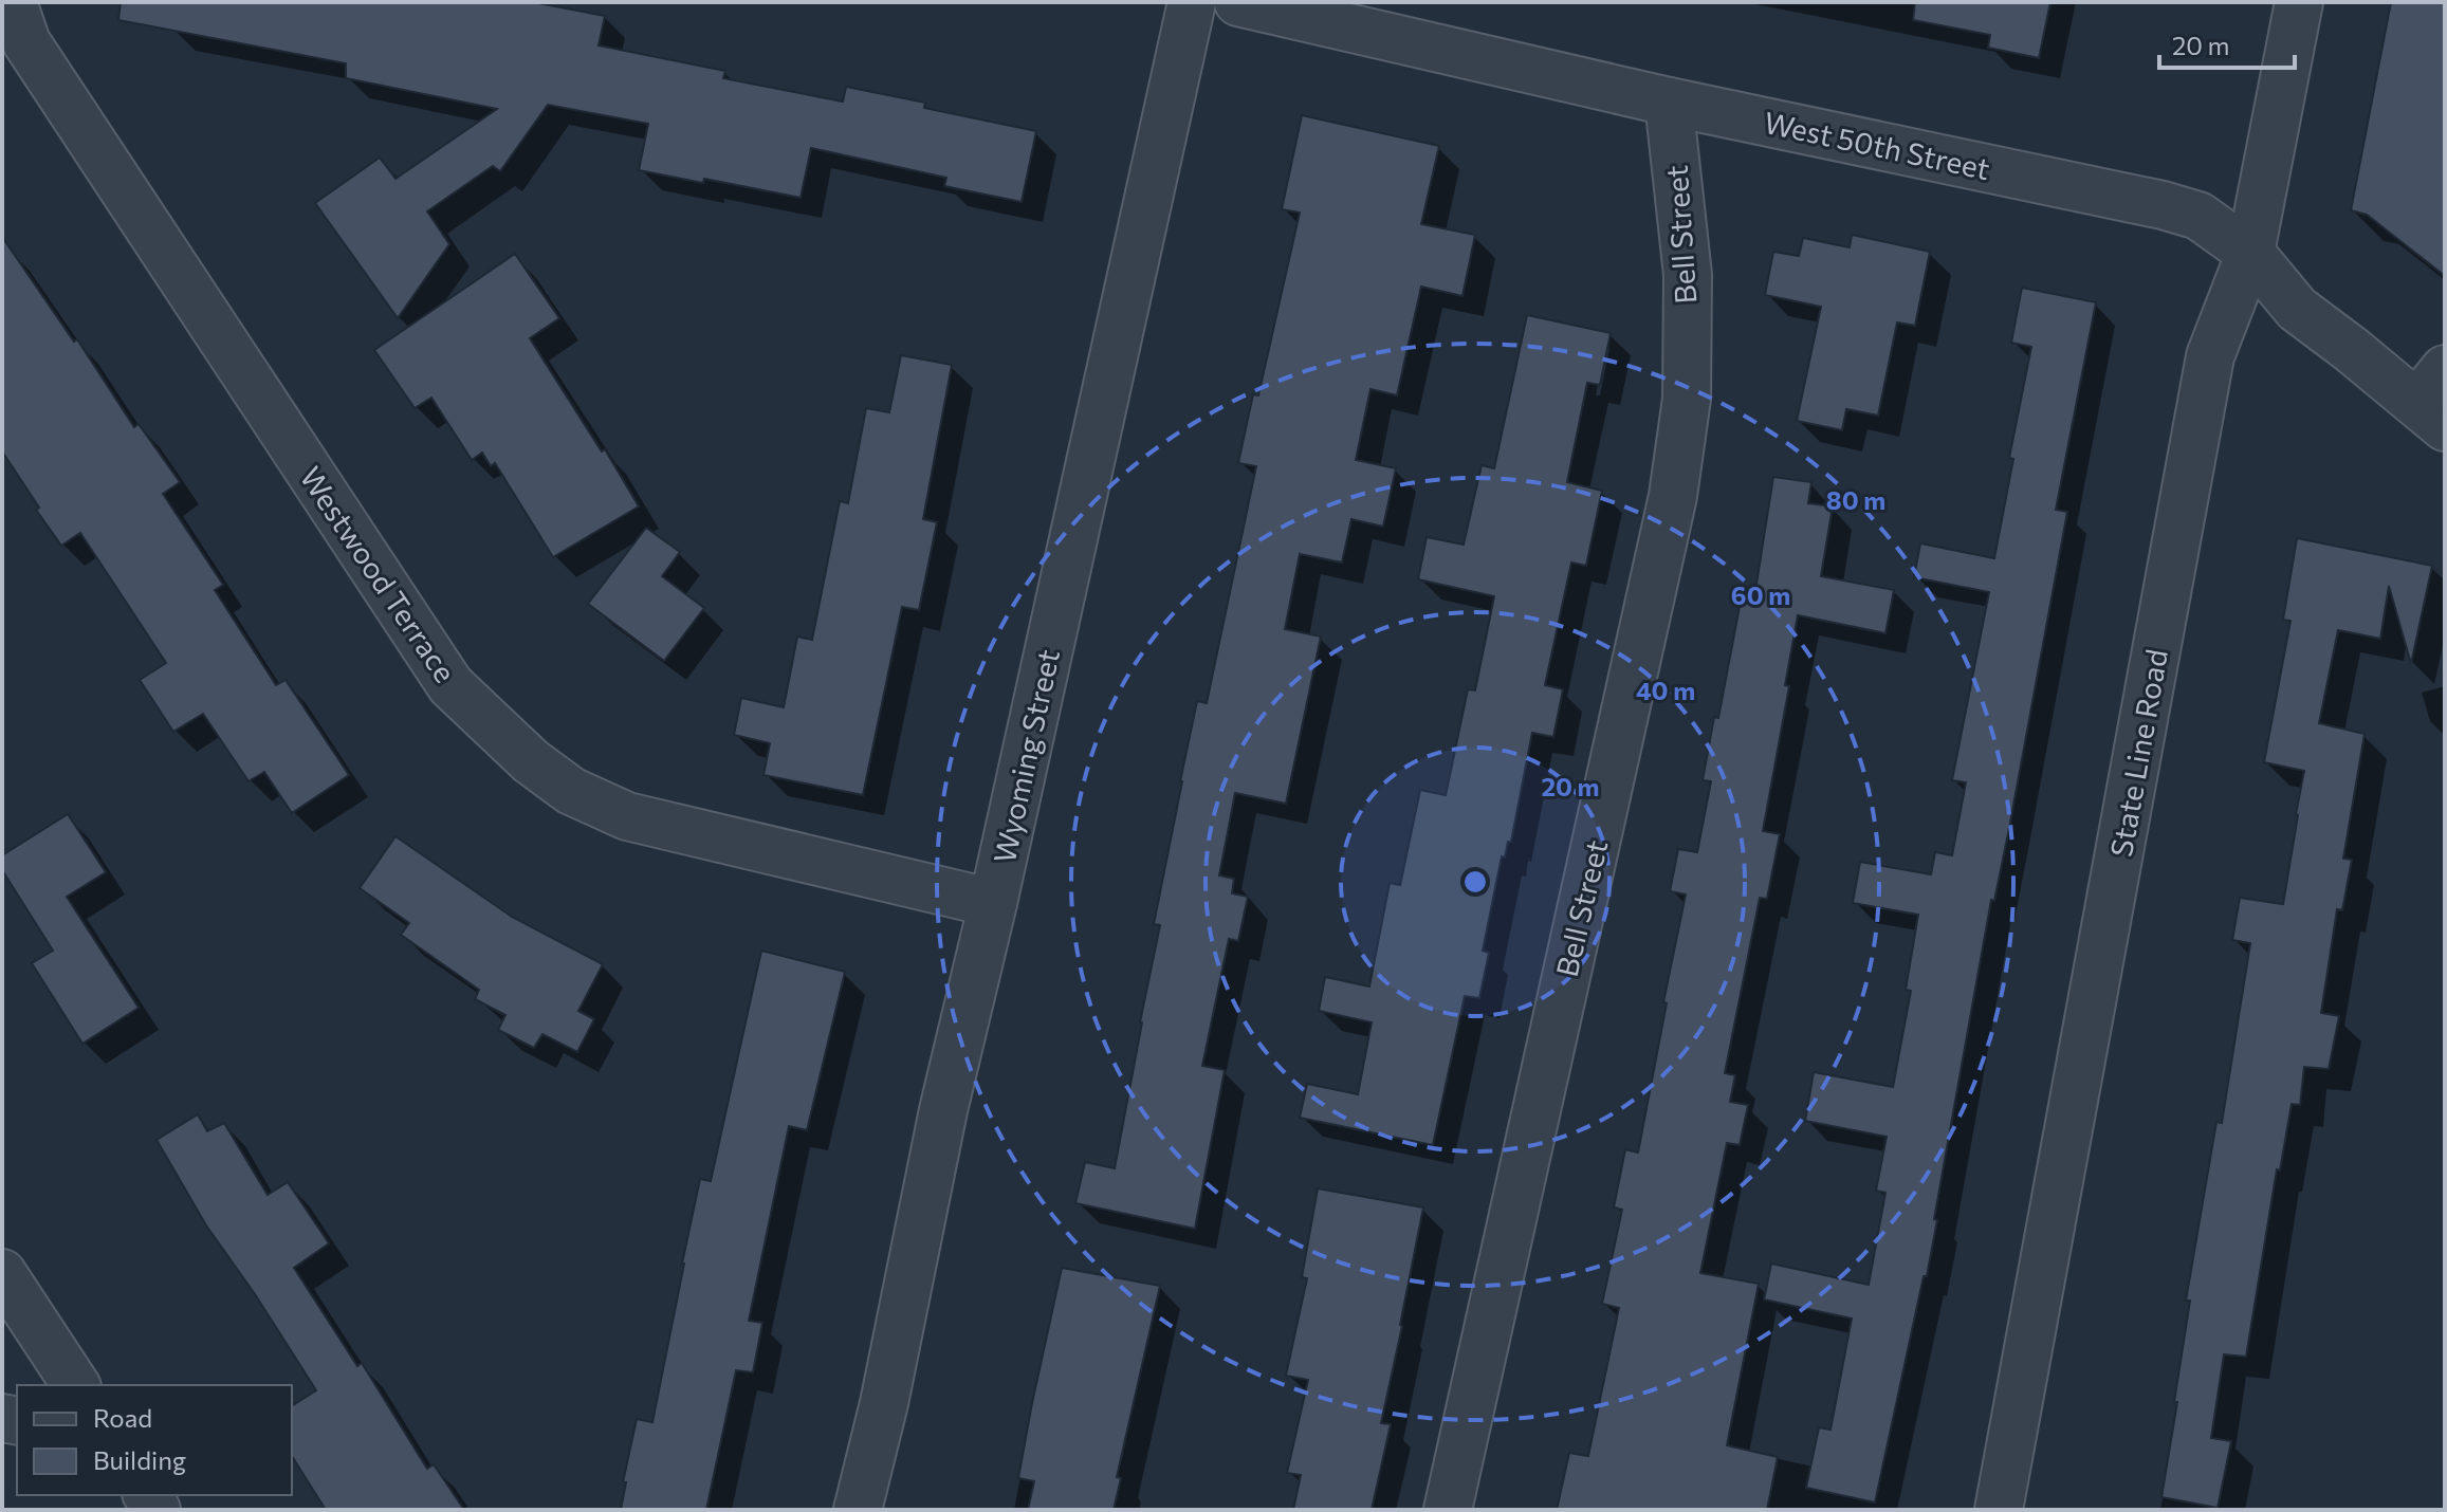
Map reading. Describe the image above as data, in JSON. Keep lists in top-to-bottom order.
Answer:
{
  "streets": {
    "street": [
      "West 50th Street",
      "Bell Street",
      "Westwood Terrace",
      "State Line Road",
      "Wyoming Street"
    ]
  },
  "crossings": [
    ["West 50th Street", "Bell Street"],
    ["West 50th Street", "State Line Road"],
    ["Westwood Terrace", "Wyoming Street"]
  ],
  "legend": ["Road", "Building"],
  "scale_bar": "20 m",
  "rings": [
    "80 m",
    "60 m",
    "40 m",
    "20 m"
  ]
}
